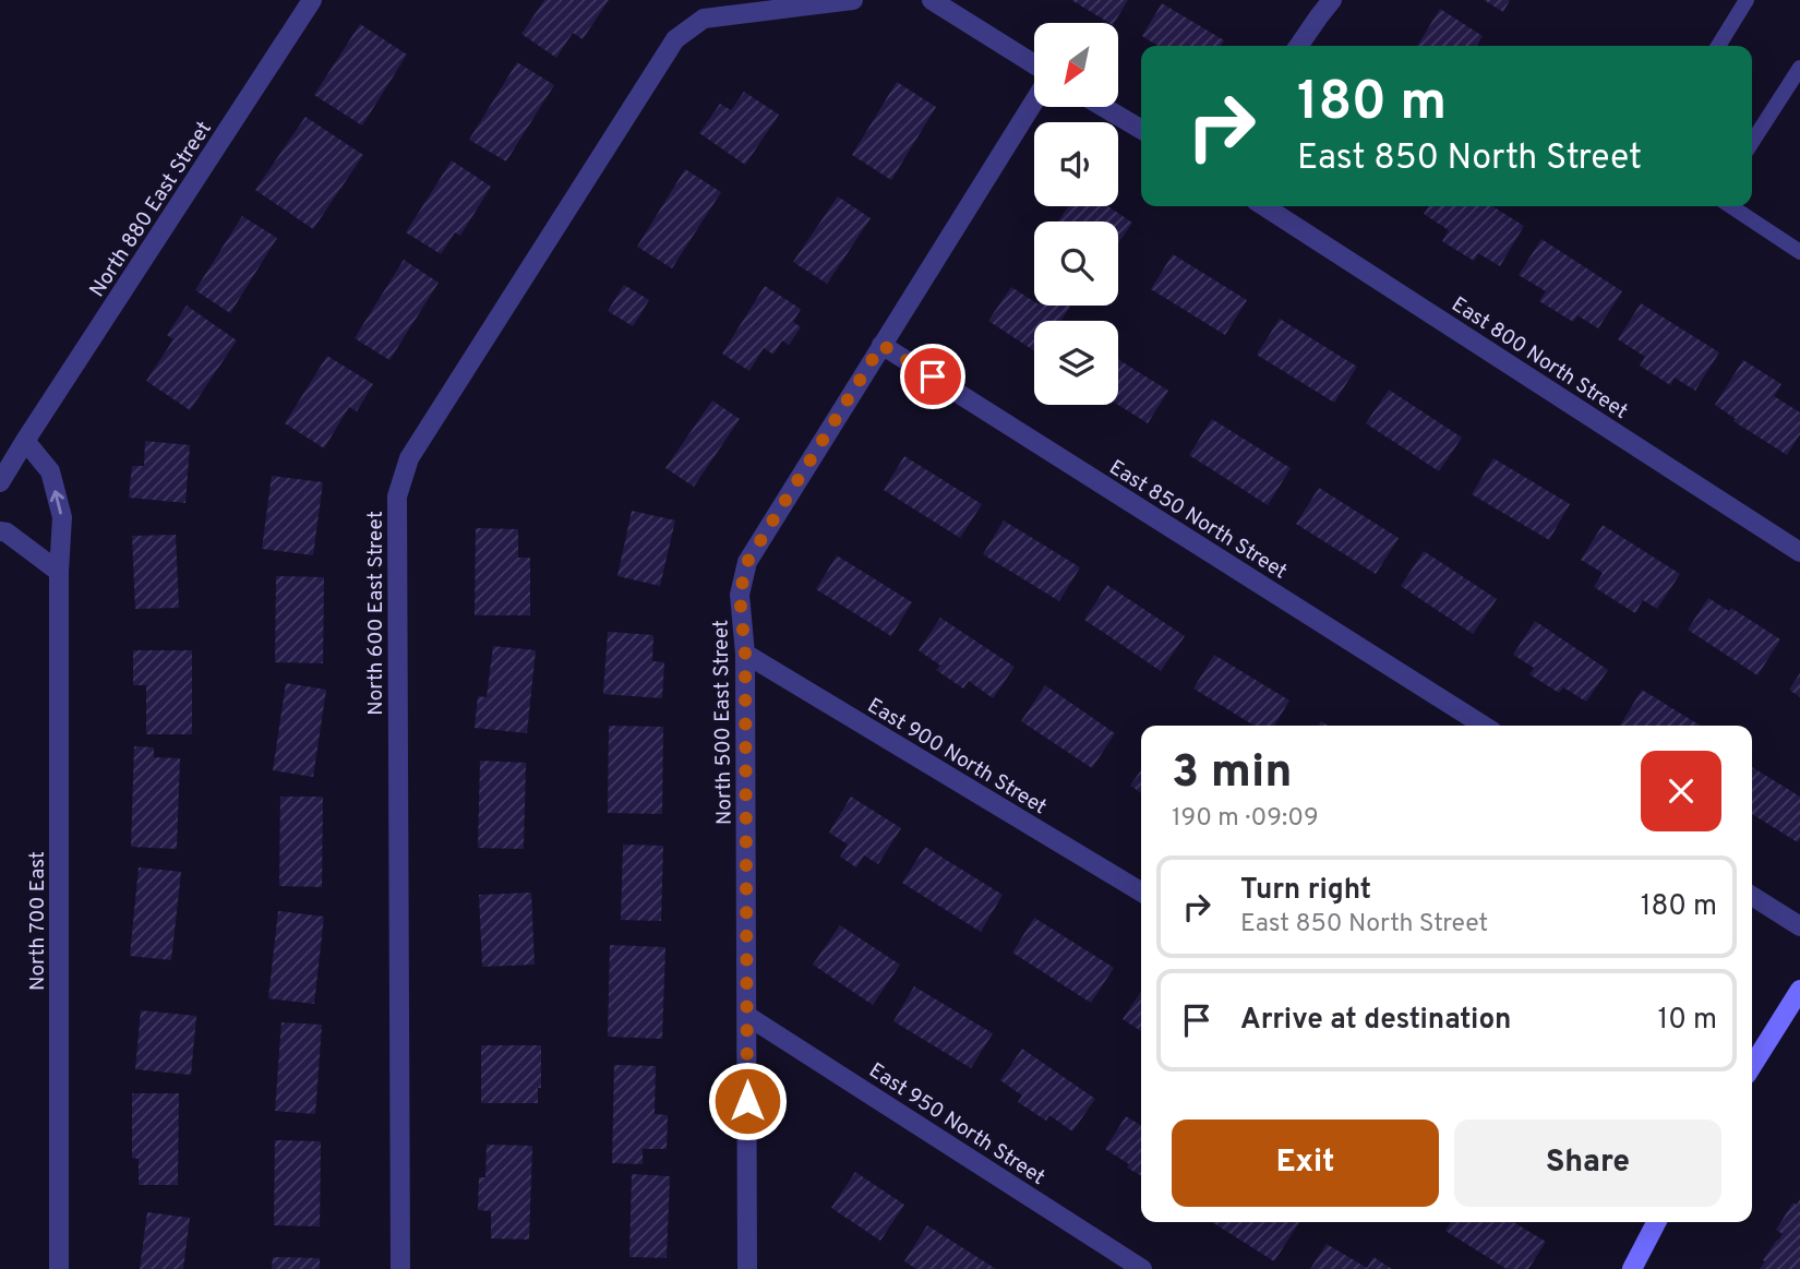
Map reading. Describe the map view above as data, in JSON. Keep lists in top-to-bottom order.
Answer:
{
  "streets": {
    "street": [
      "North 880 East Street",
      "East 800 North Street",
      "East 850 North Street",
      "North 600 East Street",
      "North 500 East Street",
      "East 900 North Street",
      "North 700 East",
      "East 950 North Street"
    ]
  },
  "crossings": [
    ["North 880 East Street", "North 700 East"],
    ["East 850 North Street", "North 500 East Street"],
    ["North 500 East Street", "East 900 North Street"],
    ["North 500 East Street", "East 950 North Street"]
  ],
  "north": "bottom left",
  "page": {
    "turn": ["180 m", "East 850 North Street"],
    "heading": ["3 min", "190 m · 09:09"],
    "list": [
      {
        "name": "Turn right",
        "note": "East 850 North Street",
        "value": "180 m"
      },
      {
        "name": "Arrive at destination",
        "value": "10 m"
      }
    ],
    "buttons": ["Exit", "Share"]
  }
}
